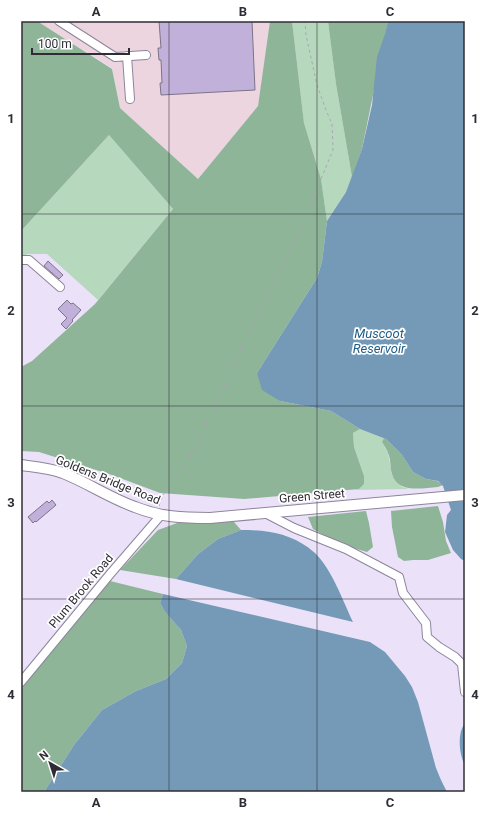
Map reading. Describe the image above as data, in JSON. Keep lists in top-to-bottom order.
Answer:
{
  "streets": {
    "main road": ["Goldens Bridge Road", "Green Street"],
    "street": ["Plum Brook Road"]
  },
  "crossings": [
    ["Goldens Bridge Road", "Green Street"],
    ["Goldens Bridge Road", "Plum Brook Road"],
    ["Green Street", "Plum Brook Road"]
  ],
  "water": ["Muscoot Reservoir"],
  "scale_bar": "100 m",
  "north": "top left",
  "grid": {
    "columns": ["A", "B", "C"],
    "rows": [
      "1",
      "2",
      "3",
      "4"
    ]
  }
}
